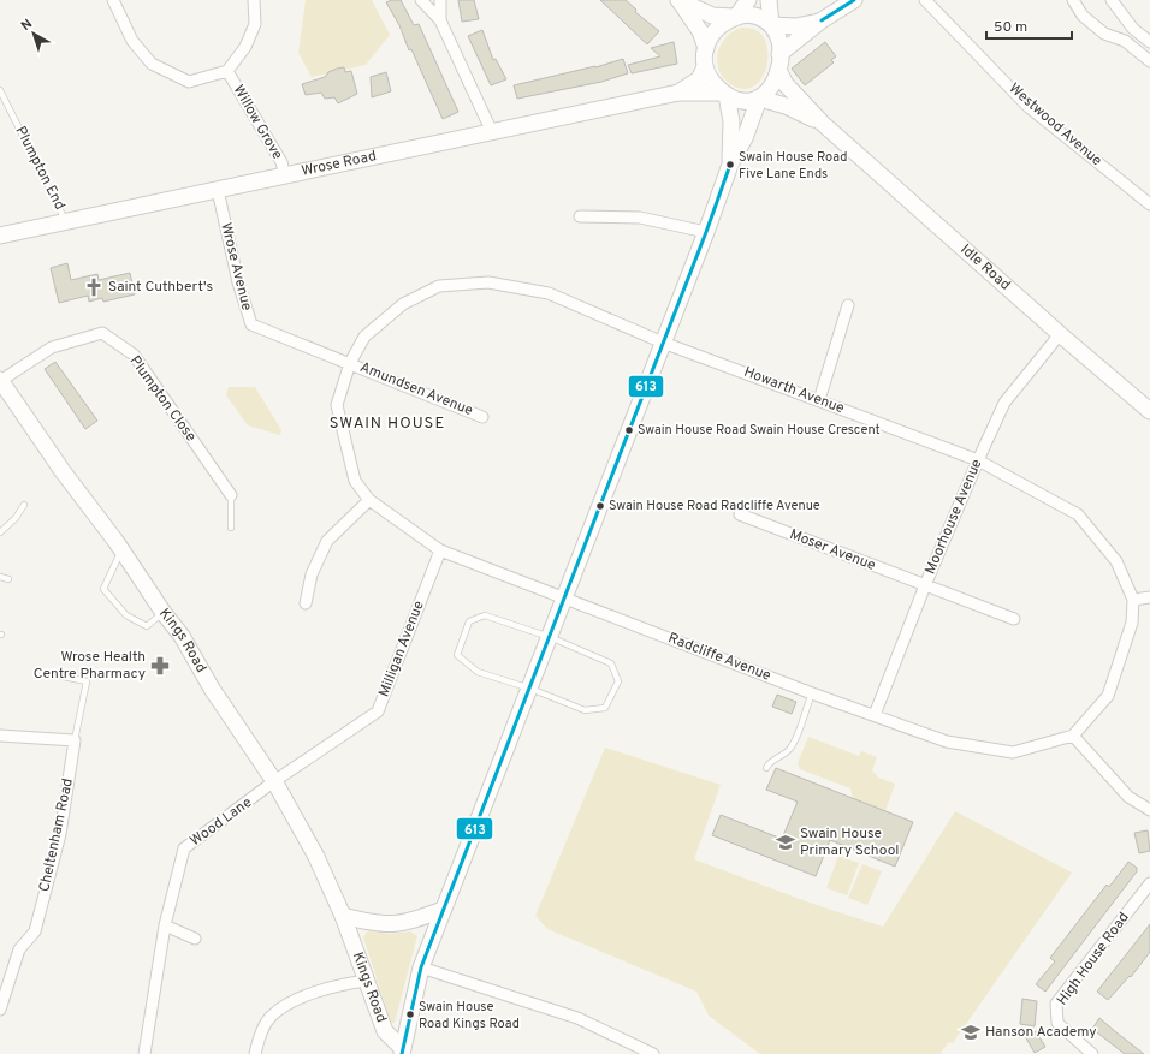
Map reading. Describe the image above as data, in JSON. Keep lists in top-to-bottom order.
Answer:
{
  "streets": {
    "street": [
      "Willow Grove",
      "Westwood Avenue",
      "Wrose Road",
      "Wrose Avenue",
      "Idle Road",
      "Amundsen Avenue",
      "Howarth Avenue",
      "Plumpton Close",
      "Moorhouse Avenue",
      "Moser Avenue",
      "Kings Road",
      "Milligan Avenue",
      "Radcliffe Avenue",
      "Wood Lane",
      "Cheltenham Road",
      "High House Road"
    ],
    "lane": ["Plumpton End"]
  },
  "crossings": [
    ["Willow Grove", "Wrose Road"],
    ["Wrose Road", "Plumpton End"],
    ["Wrose Road", "Wrose Avenue"],
    ["Wrose Road", "Idle Road"],
    ["Wrose Avenue", "Amundsen Avenue"],
    ["Wrose Avenue", "Howarth Avenue"],
    ["Wrose Avenue", "Radcliffe Avenue"],
    ["Idle Road", "Moorhouse Avenue"],
    ["Amundsen Avenue", "Howarth Avenue"],
    ["Amundsen Avenue", "Radcliffe Avenue"],
    ["Howarth Avenue", "Moorhouse Avenue"],
    ["Howarth Avenue", "Radcliffe Avenue"],
    ["Plumpton Close", "Kings Road"],
    ["Moorhouse Avenue", "Moser Avenue"],
    ["Moorhouse Avenue", "Radcliffe Avenue"],
    ["Kings Road", "Milligan Avenue"],
    ["Kings Road", "Wood Lane"],
    ["Milligan Avenue", "Radcliffe Avenue"],
    ["Milligan Avenue", "Wood Lane"]
  ],
  "districts": ["SWAIN HOUSE"],
  "places": {
    "other": [
      "Swain House Road Five Lane Ends",
      "Swain House Road Swain House Crescent",
      "Swain House Road Radcliffe Avenue",
      "Swain House Road Kings Road"
    ],
    "church": ["Saint Cuthbert's"],
    "pharmacy": ["Wrose Health Centre Pharmacy"],
    "school or university": ["Swain House Primary School", "Hanson Academy"]
  },
  "lines": ["transit line 613"],
  "scale_bar": "50 m",
  "north": "top left"
}
